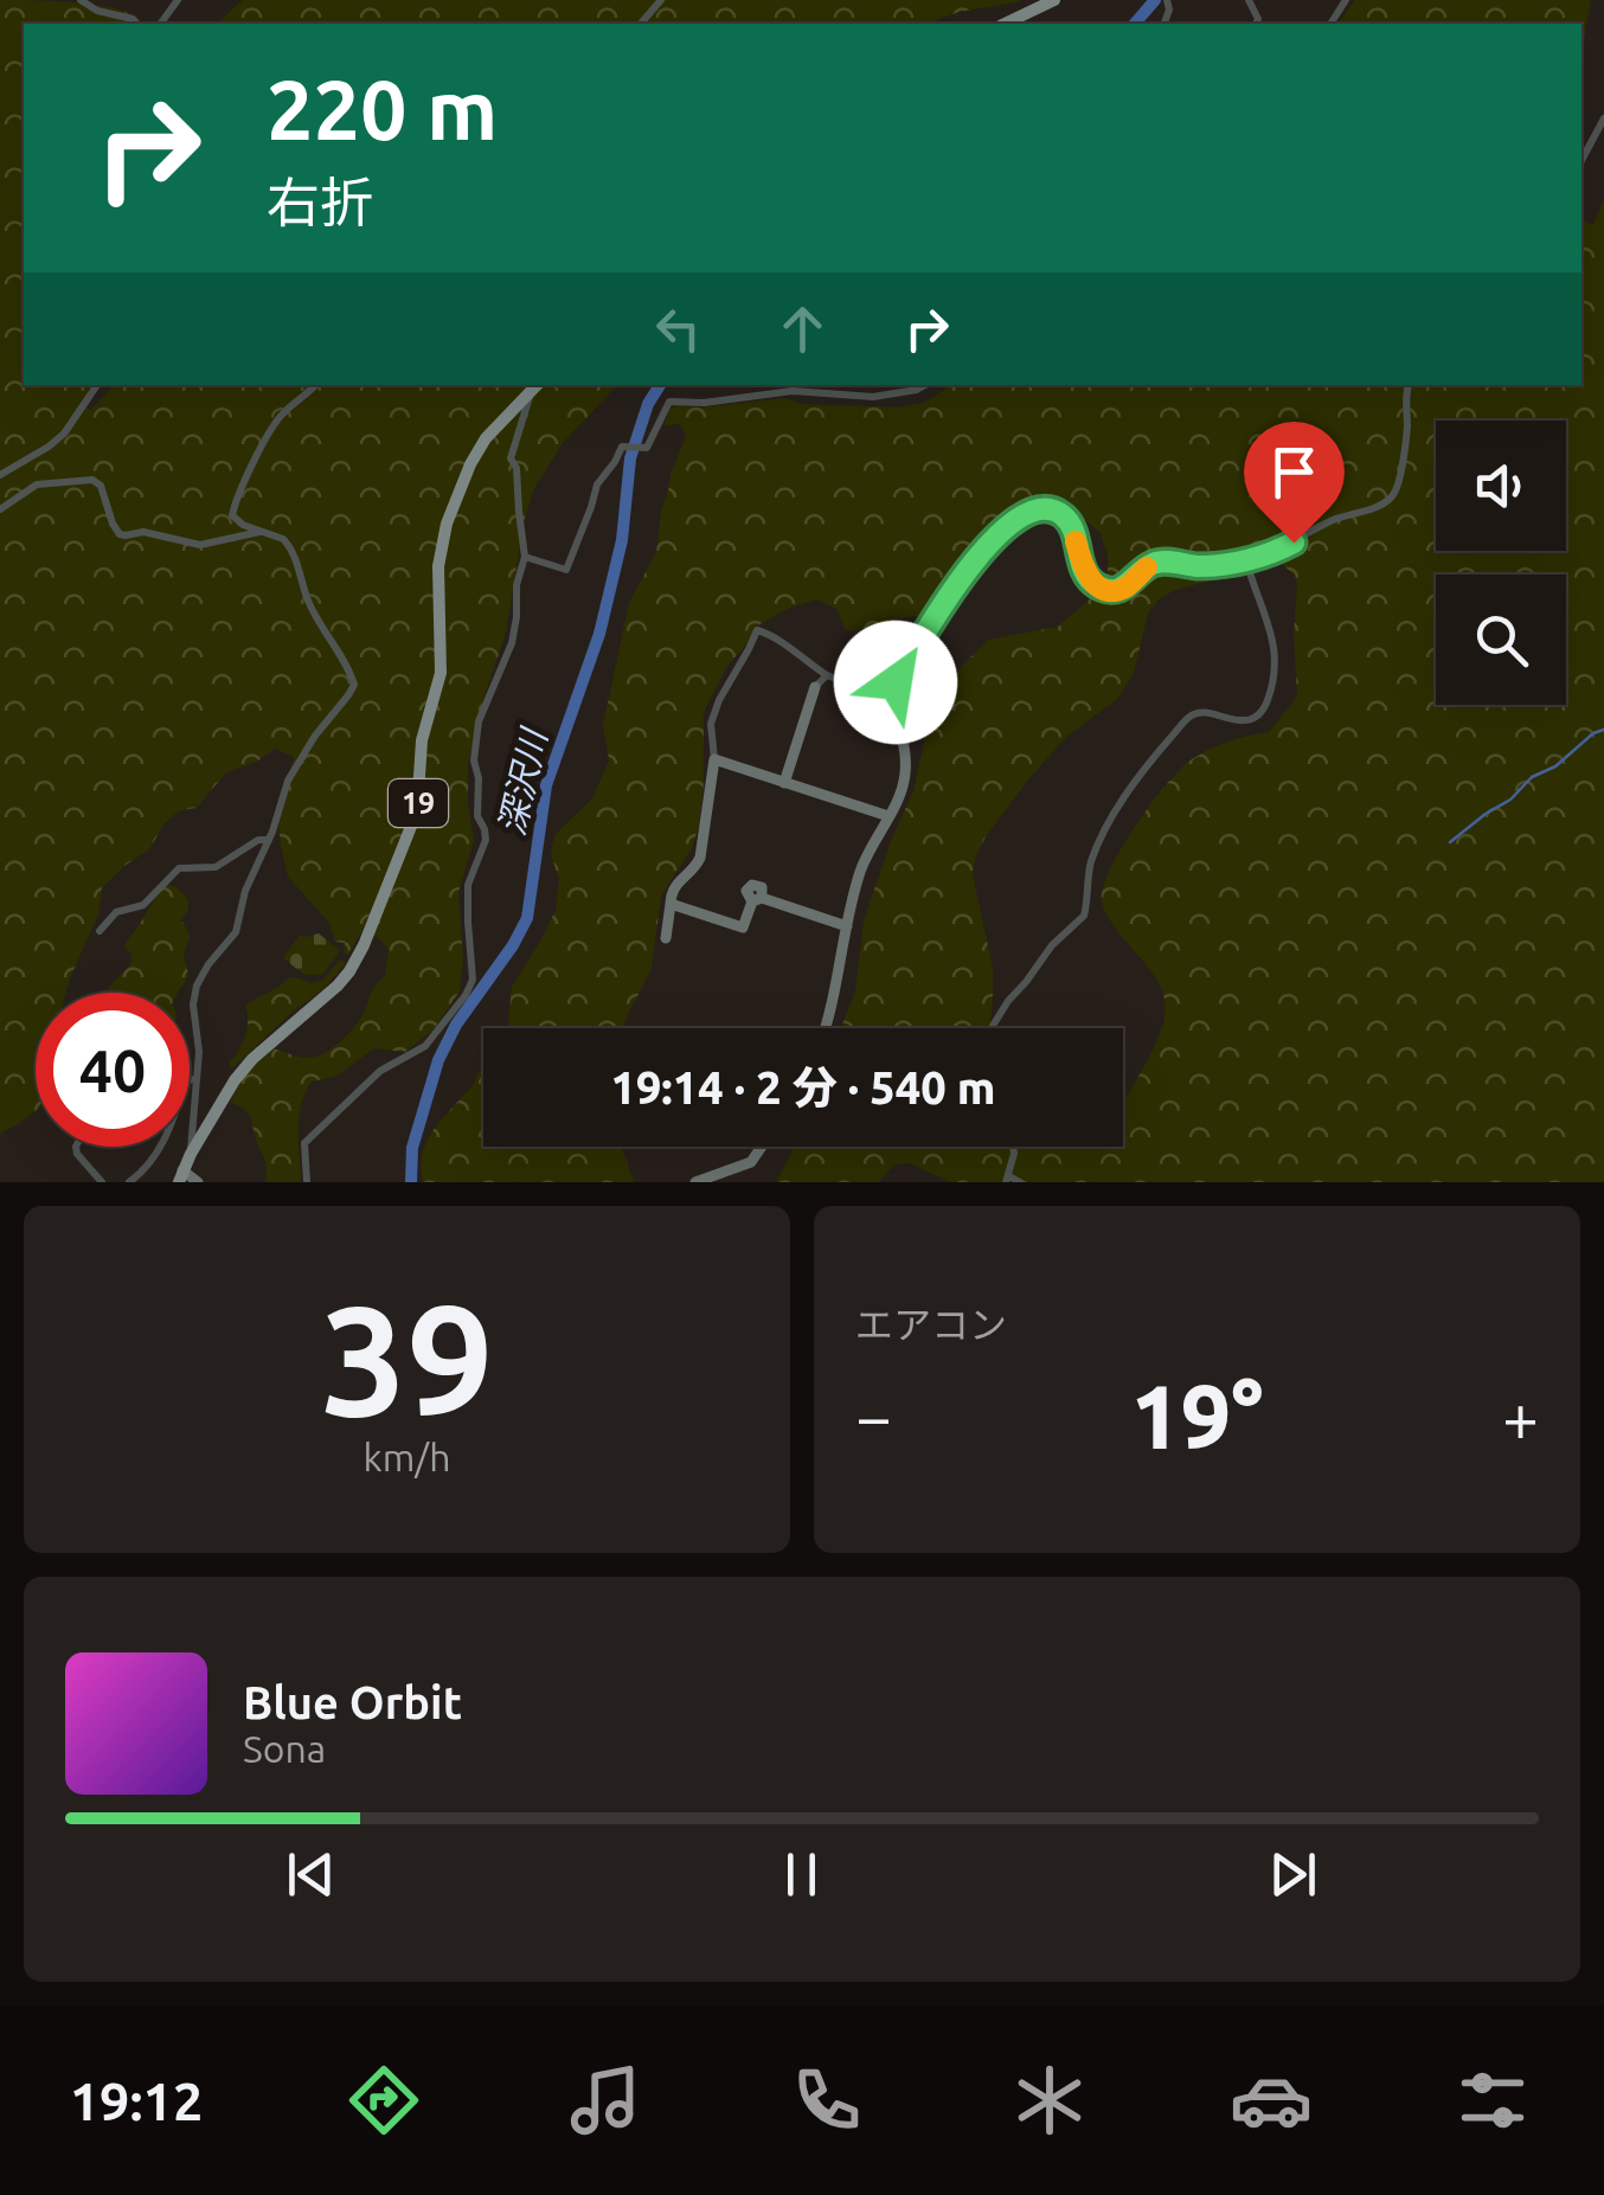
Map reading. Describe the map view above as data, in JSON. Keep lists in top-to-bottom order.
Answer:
{
  "streets": {
    "main road": ["19"]
  },
  "water": ["深沢川"],
  "page": {
    "turn": ["220 m", "右折"],
    "limit": "40",
    "trip": "19:14 · 2 分 · 540 m",
    "tile": [
      ["39", "km/h"],
      "エアコン"
    ],
    "heat": ["−", "19°", "+"],
    "song": ["Blue Orbit", "Sona"],
    "tabs": "19:12"
  }
}
